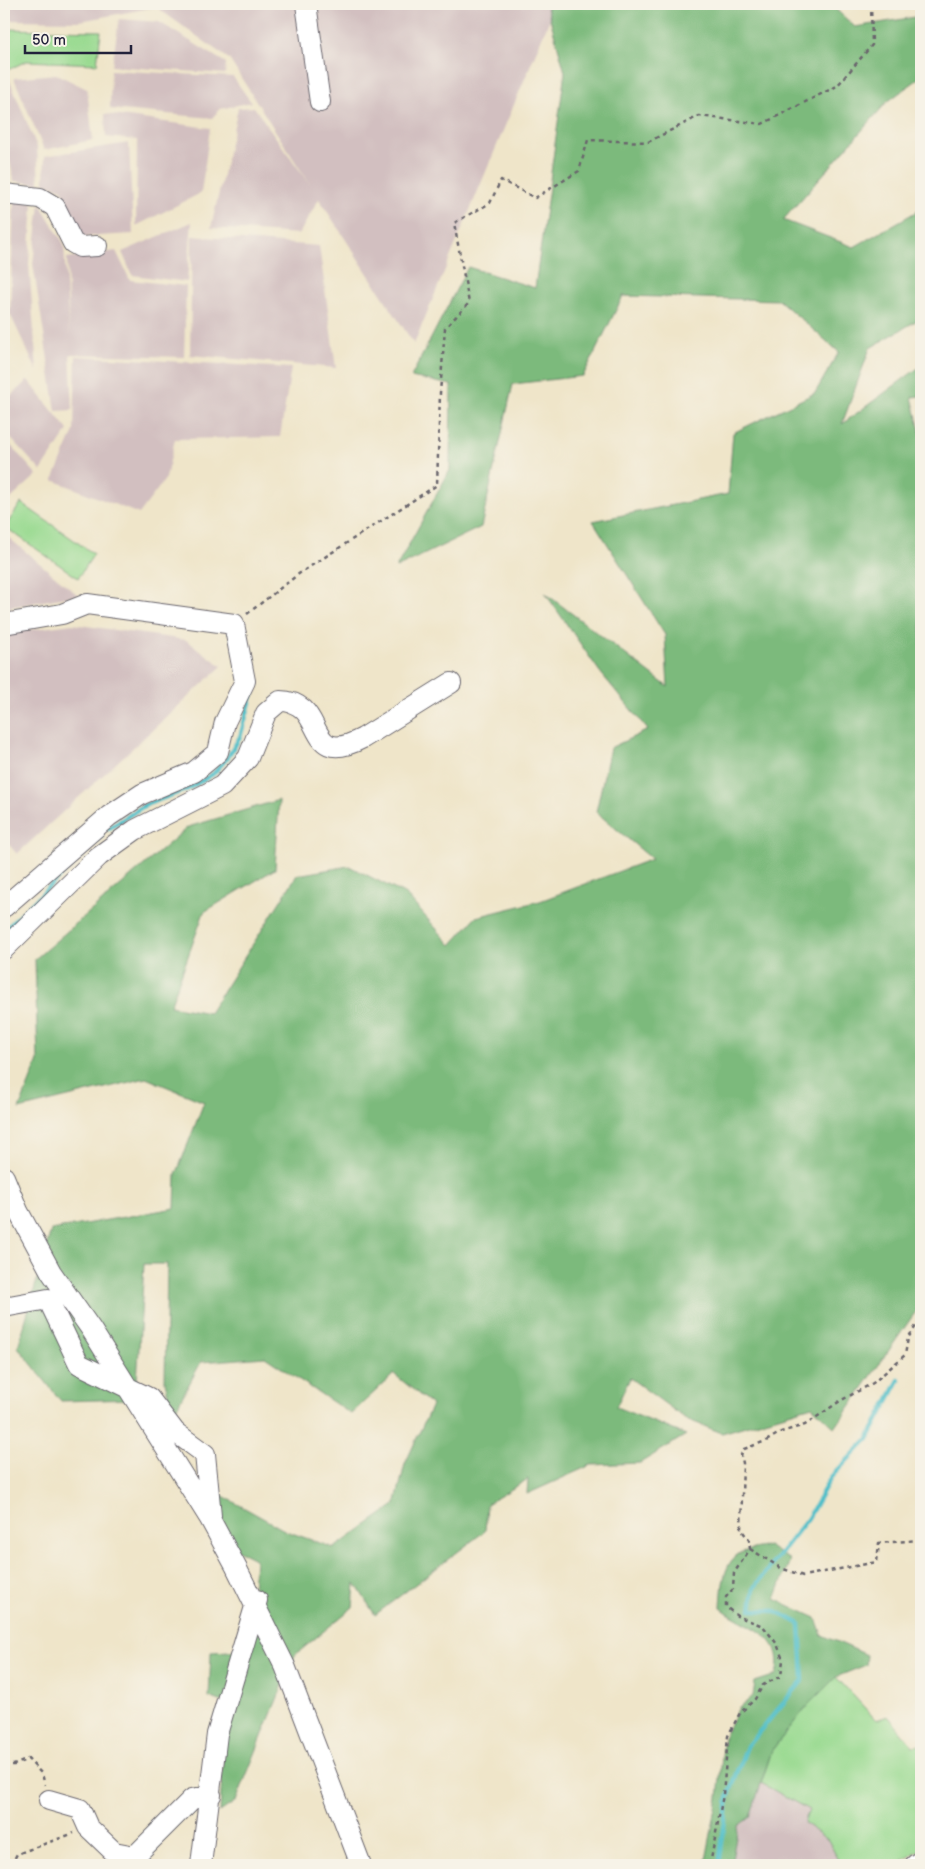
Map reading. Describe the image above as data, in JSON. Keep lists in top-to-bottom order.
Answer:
{
  "scale_bar": "50 m"
}
